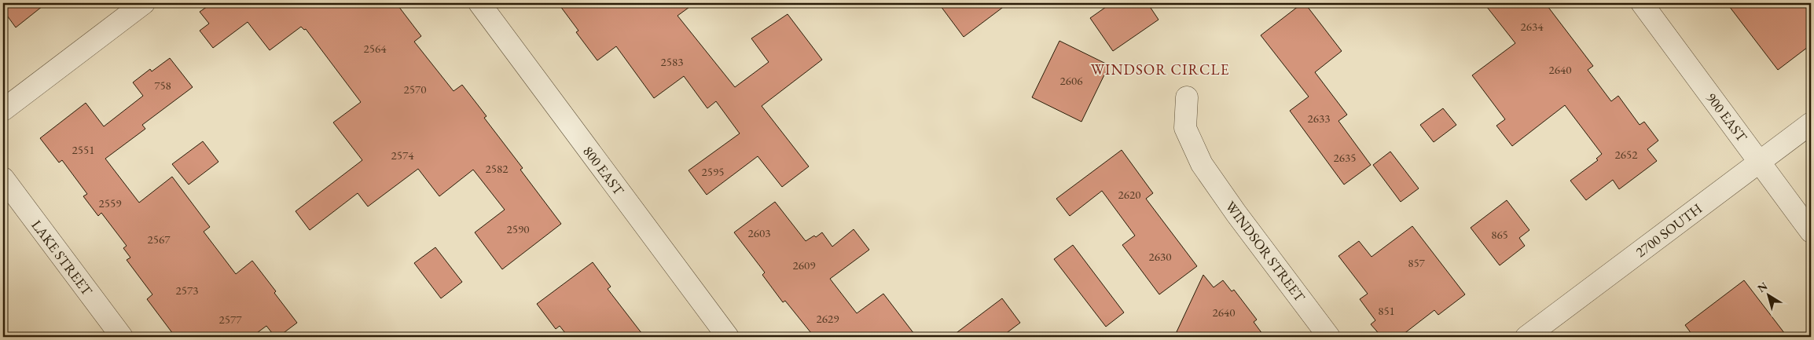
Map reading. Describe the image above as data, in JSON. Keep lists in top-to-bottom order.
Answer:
{
  "streets": {
    "street": [
      "900 EAST",
      "800 EAST",
      "2700 SOUTH",
      "WINDSOR STREET",
      "LAKE STREET"
    ]
  },
  "crossings": [
    ["900 EAST", "2700 SOUTH"]
  ],
  "districts": ["WINDSOR CIRCLE"],
  "house_numbers": [
    "2634",
    "2564",
    "2583",
    "2640",
    "2606",
    "758",
    "2570",
    "2633",
    "2551",
    "2652",
    "2574",
    "2635",
    "2582",
    "2595",
    "2620",
    "2559",
    "2590",
    "2603",
    "865",
    "2567",
    "2630",
    "857",
    "2609",
    "2573",
    "851",
    "2640",
    "2629",
    "2577"
  ],
  "north": "top left"
}
